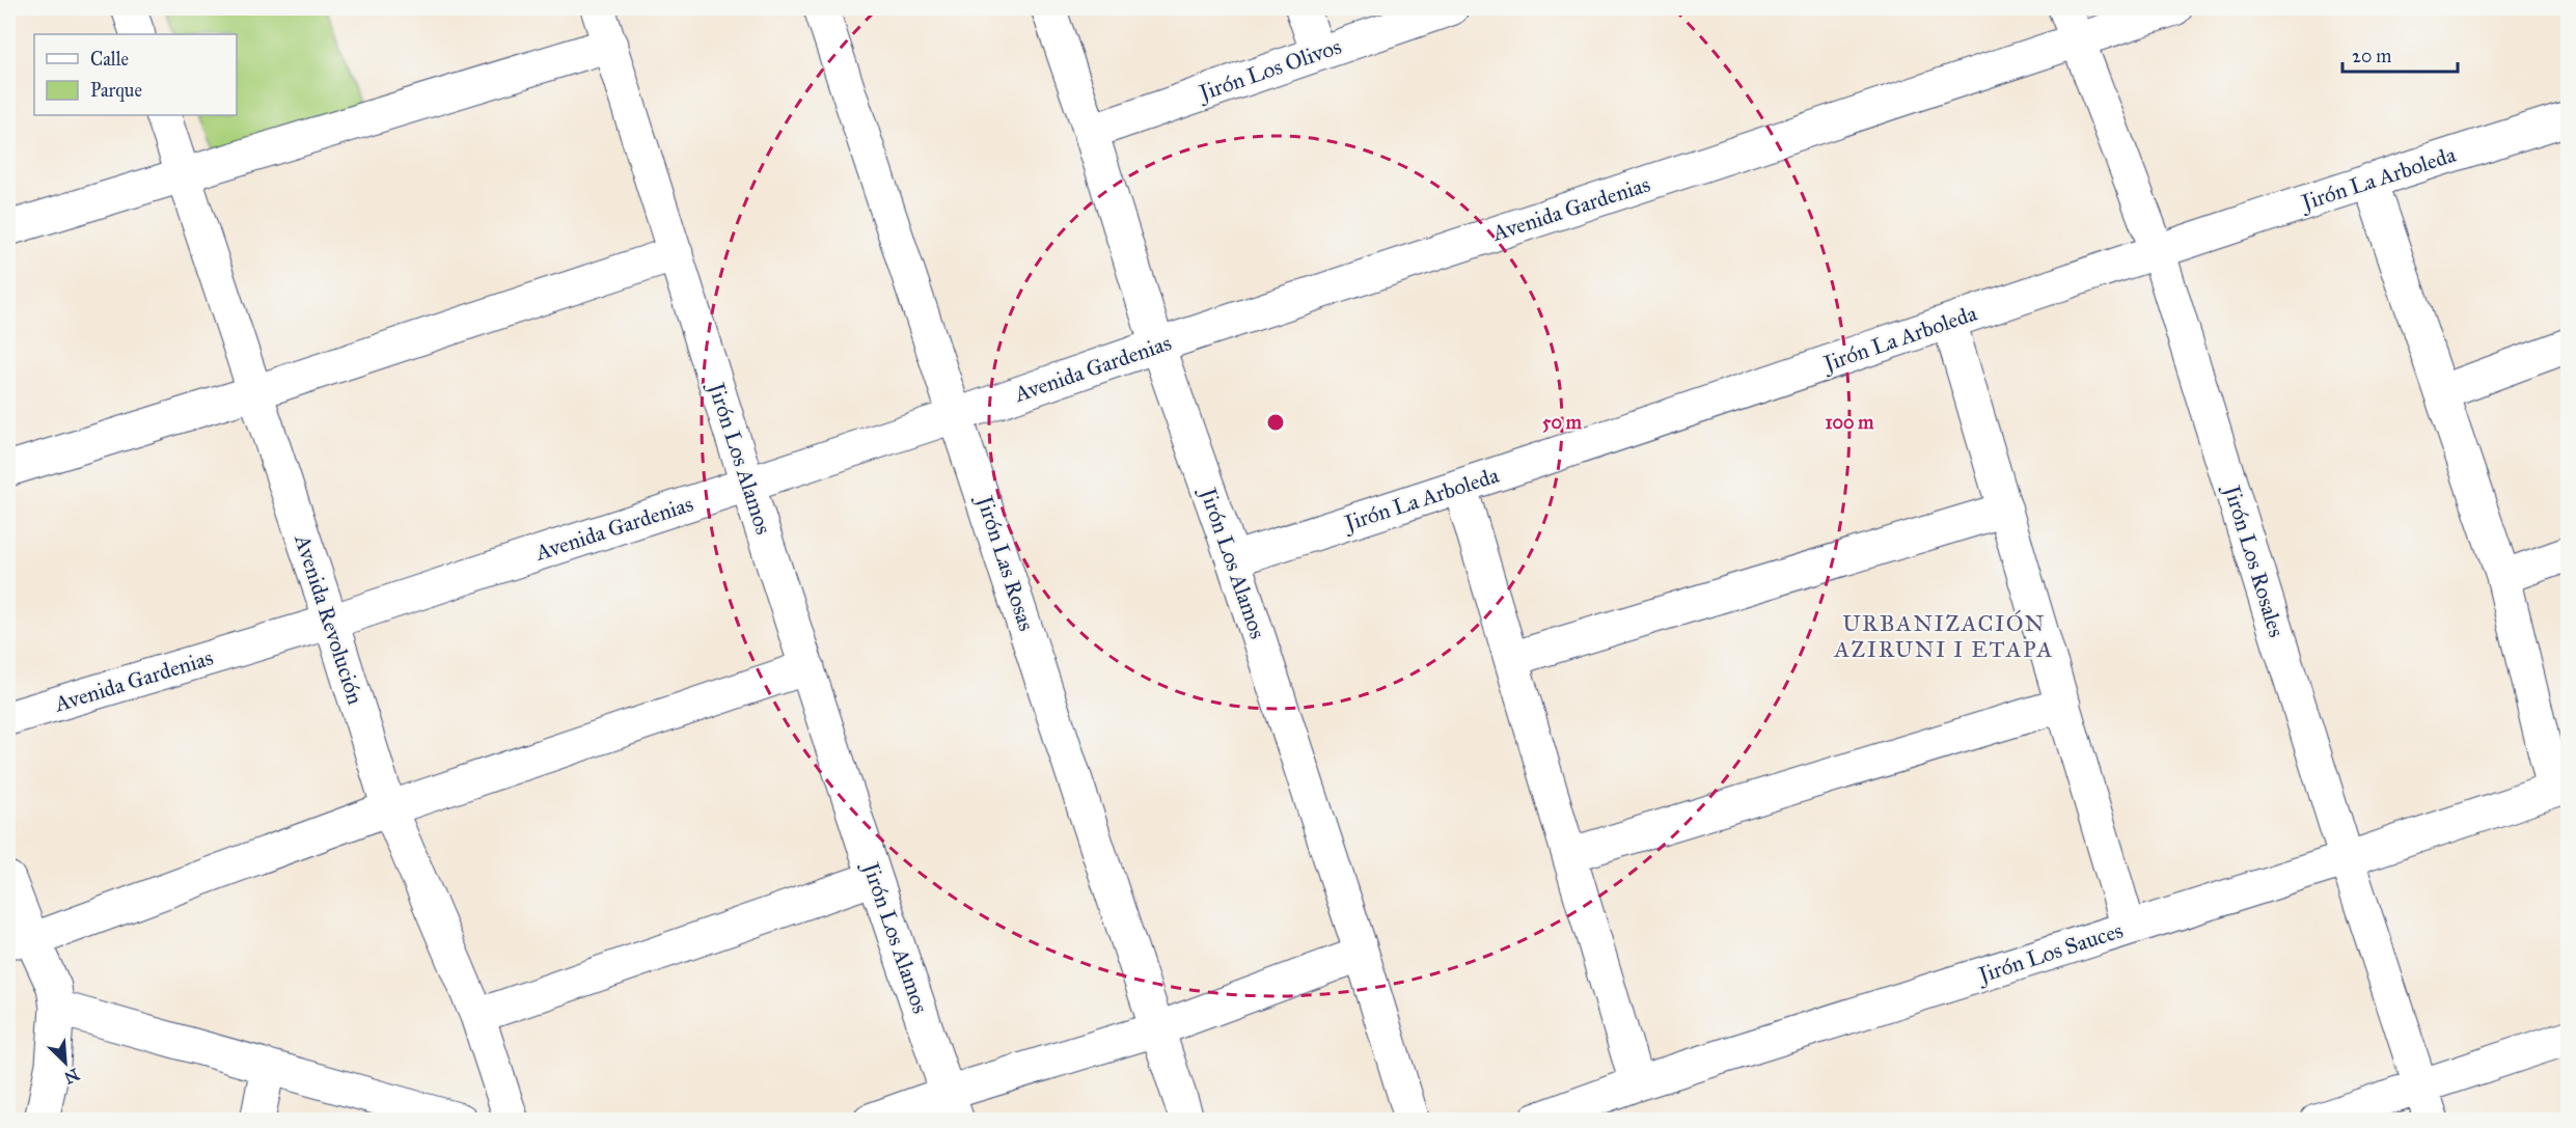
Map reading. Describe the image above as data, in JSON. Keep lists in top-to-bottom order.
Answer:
{
  "streets": {
    "street": [
      "Jirón Los Olivos",
      "Jirón La Arboleda",
      "Avenida Gardenias",
      "Jirón Los Alamos",
      "Jirón Los Rosales",
      "Jirón Las Rosas",
      "Avenida Revolución",
      "Jirón Los Sauces"
    ]
  },
  "crossings": [
    ["Jirón Los Olivos", "Jirón Los Alamos"],
    ["Jirón La Arboleda", "Jirón Los Alamos"],
    ["Jirón La Arboleda", "Jirón Los Rosales"],
    ["Avenida Gardenias", "Jirón Los Alamos"],
    ["Avenida Gardenias", "Jirón Los Rosales"],
    ["Avenida Gardenias", "Jirón Las Rosas"],
    ["Avenida Gardenias", "Avenida Revolución"],
    ["Jirón Los Rosales", "Jirón Los Sauces"]
  ],
  "districts": ["URBANIZACIÓN AZIRUNI I ETAPA"],
  "legend": ["Calle", "Parque"],
  "scale_bar": "20 m",
  "north": "bottom right",
  "rings": ["50 m", "100 m"]
}
